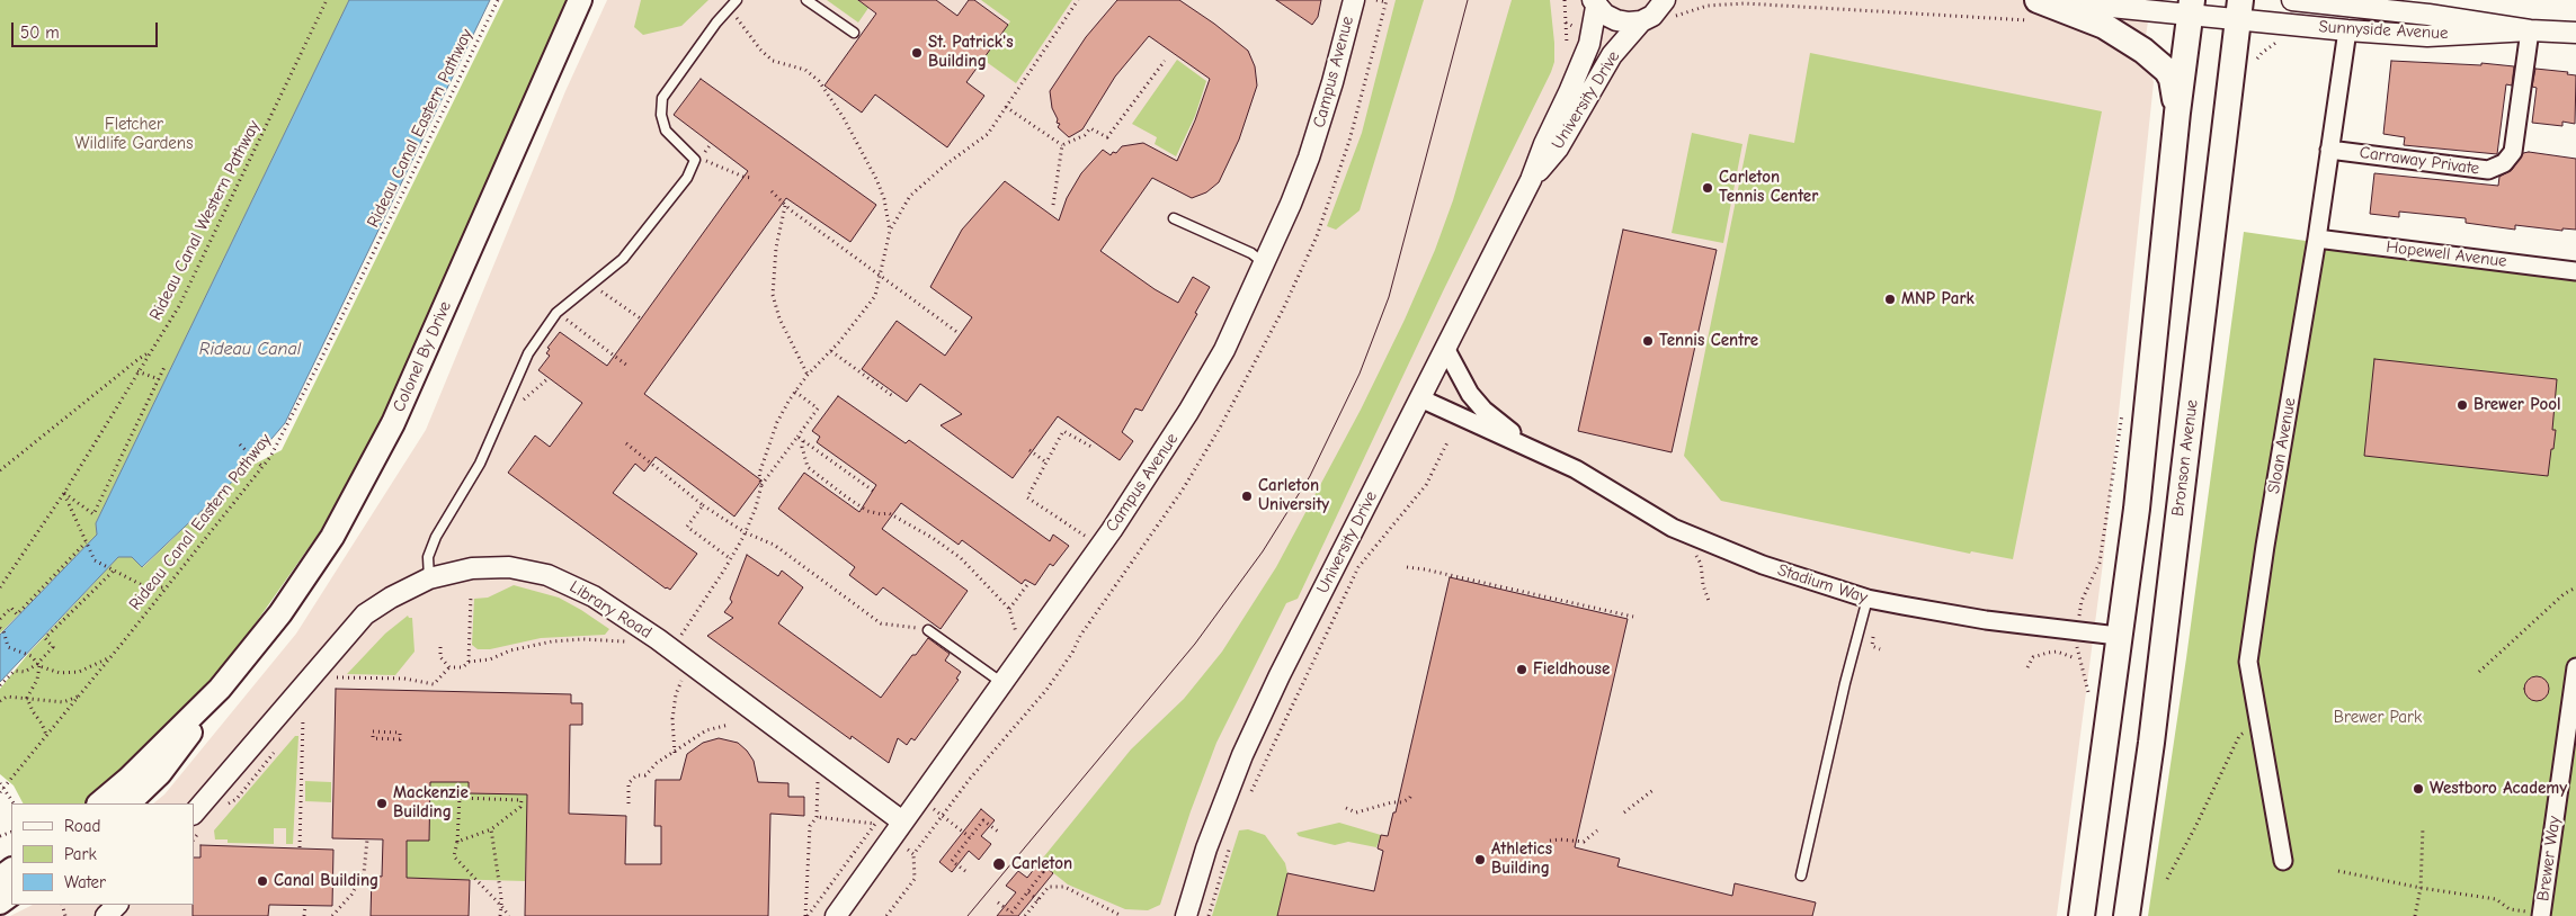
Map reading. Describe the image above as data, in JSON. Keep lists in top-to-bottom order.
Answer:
{
  "streets": {
    "main road": ["Colonel By Drive", "Bronson Avenue"],
    "street": [
      "Sunnyside Avenue",
      "Campus Avenue",
      "University Drive",
      "Carraway Private",
      "Hopewell Avenue",
      "Sloan Avenue",
      "Stadium Way",
      "Library Road",
      "Brewer Way"
    ],
    "path": ["Rideau Canal Eastern Pathway", "Rideau Canal Western Pathway"]
  },
  "crossings": [
    ["Sunnyside Avenue", "Carraway Private"],
    ["Sunnyside Avenue", "Sloan Avenue"],
    ["Sunnyside Avenue", "Bronson Avenue"],
    ["Campus Avenue", "Library Road"],
    ["University Drive", "Stadium Way"],
    ["Carraway Private", "Sloan Avenue"],
    ["Hopewell Avenue", "Sloan Avenue"]
  ],
  "water": ["Rideau Canal"],
  "parks": ["Fletcher Wildlife Gardens", "Brewer Park"],
  "places": [
    "St. Patrick's Building",
    "Carleton Tennis Center",
    "MNP Park",
    "Tennis Centre",
    "Brewer Pool",
    "Carleton University",
    "Fieldhouse",
    "Westboro Academy",
    "Mackenzie Building",
    "Athletics Building",
    "Carleton",
    "Canal Building"
  ],
  "legend": ["Road", "Park", "Water"],
  "scale_bar": "50 m"
}
